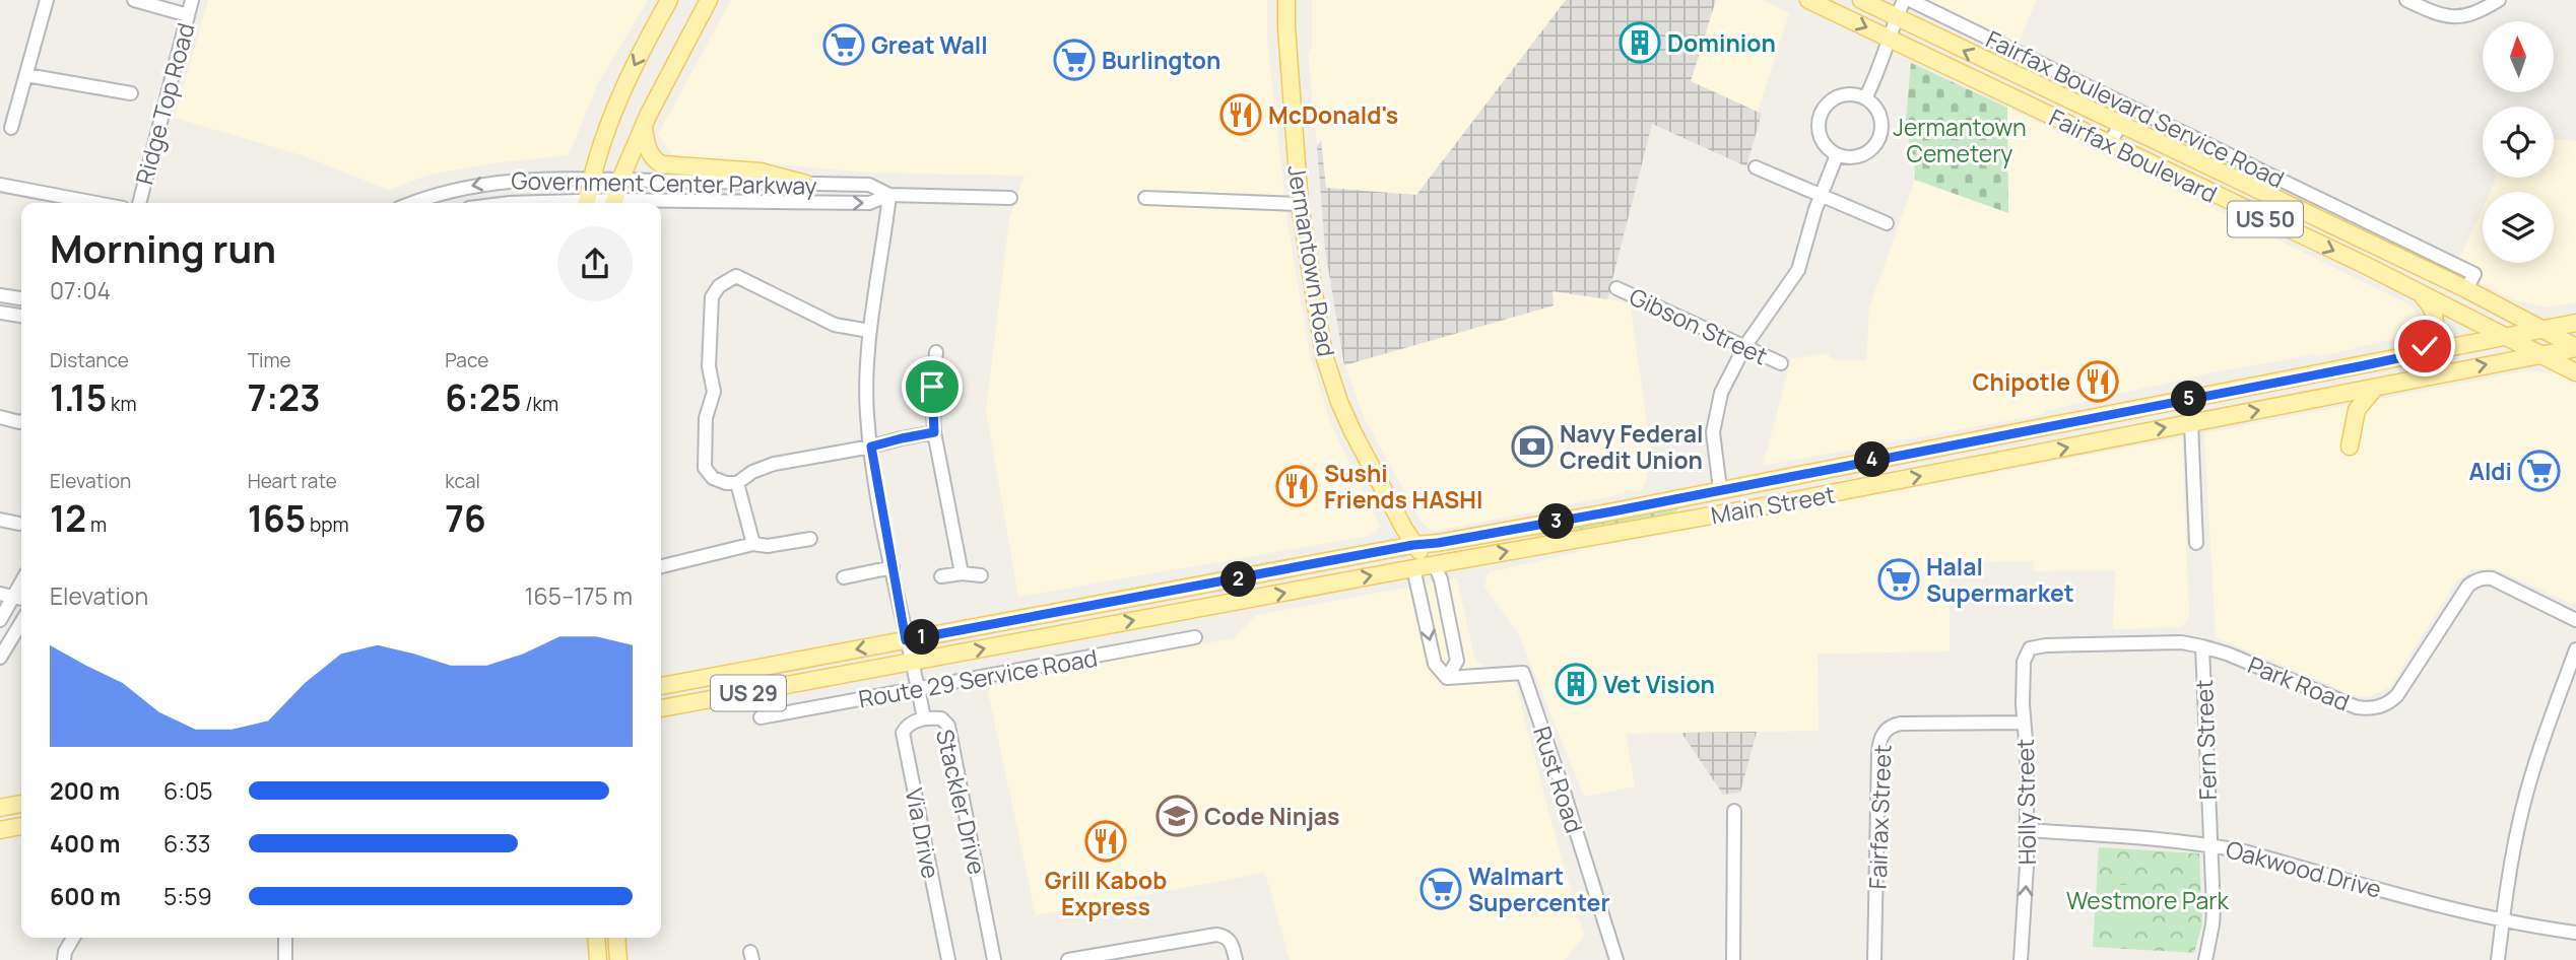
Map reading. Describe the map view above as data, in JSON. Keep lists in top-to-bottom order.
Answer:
{
  "streets": {
    "main road": [
      "Fairfax Boulevard",
      "US 50",
      "Jermantown Road",
      "Main Street",
      "US 29"
    ],
    "street": [
      "Ridge Top Road",
      "Fairfax Boulevard Service Road",
      "Government Center Parkway",
      "Gibson Street",
      "Route 29 Service Road",
      "Park Road",
      "Fern Street",
      "Rust Road",
      "Stackler Drive",
      "Holly Street",
      "Fairfax Street",
      "Via Drive",
      "Oakwood Drive"
    ]
  },
  "crossings": [
    ["Fairfax Boulevard Service Road", "Fairfax Boulevard"],
    ["Fairfax Boulevard", "Main Street"],
    ["Fairfax Boulevard", "US 29"],
    ["Government Center Parkway", "Stackler Drive"],
    ["Jermantown Road", "Main Street"],
    ["Main Street", "US 29"],
    ["Main Street", "Stackler Drive"],
    ["Route 29 Service Road", "Stackler Drive"],
    ["Park Road", "Fern Street"],
    ["Park Road", "Holly Street"],
    ["US 29", "Stackler Drive"],
    ["Fern Street", "Oakwood Drive"],
    ["Stackler Drive", "Via Drive"],
    ["Holly Street", "Fairfax Street"],
    ["Holly Street", "Oakwood Drive"]
  ],
  "one_way": ["Holly Street"],
  "parks": ["Jermantown Cemetery", "Westmore Park"],
  "places": {
    "building": ["Dominion", "Vet Vision"],
    "supermarket": [
      "Great Wall",
      "Burlington",
      "Aldi",
      "Halal Supermarket",
      "Walmart Supercenter"
    ],
    "restaurant": [
      "McDonald's",
      "Chipotle",
      "Sushi Friends HASHI",
      "Grill Kabob Express"
    ],
    "bank": ["Navy Federal Credit Union"],
    "school or university": ["Code Ninjas"]
  },
  "north": "top",
  "page": {
    "heading": ["Morning run", "07:04"],
    "stats": [
      ["Distance", "1.15 km"],
      ["Time", "7:23"],
      ["Pace", "6:25 /km"],
      ["Elevation", "12 m"],
      ["Heart rate", "165 bpm"],
      ["kcal", "76"]
    ],
    "pins": [
      "5",
      "4",
      "3",
      "2",
      "1"
    ],
    "chart": ["Elevation", "165–175 m"],
    "list": [
      {
        "name": "200 m",
        "note": "6:05"
      },
      {
        "name": "400 m",
        "note": "6:33"
      },
      {
        "name": "600 m",
        "note": "5:59"
      }
    ]
  }
}
